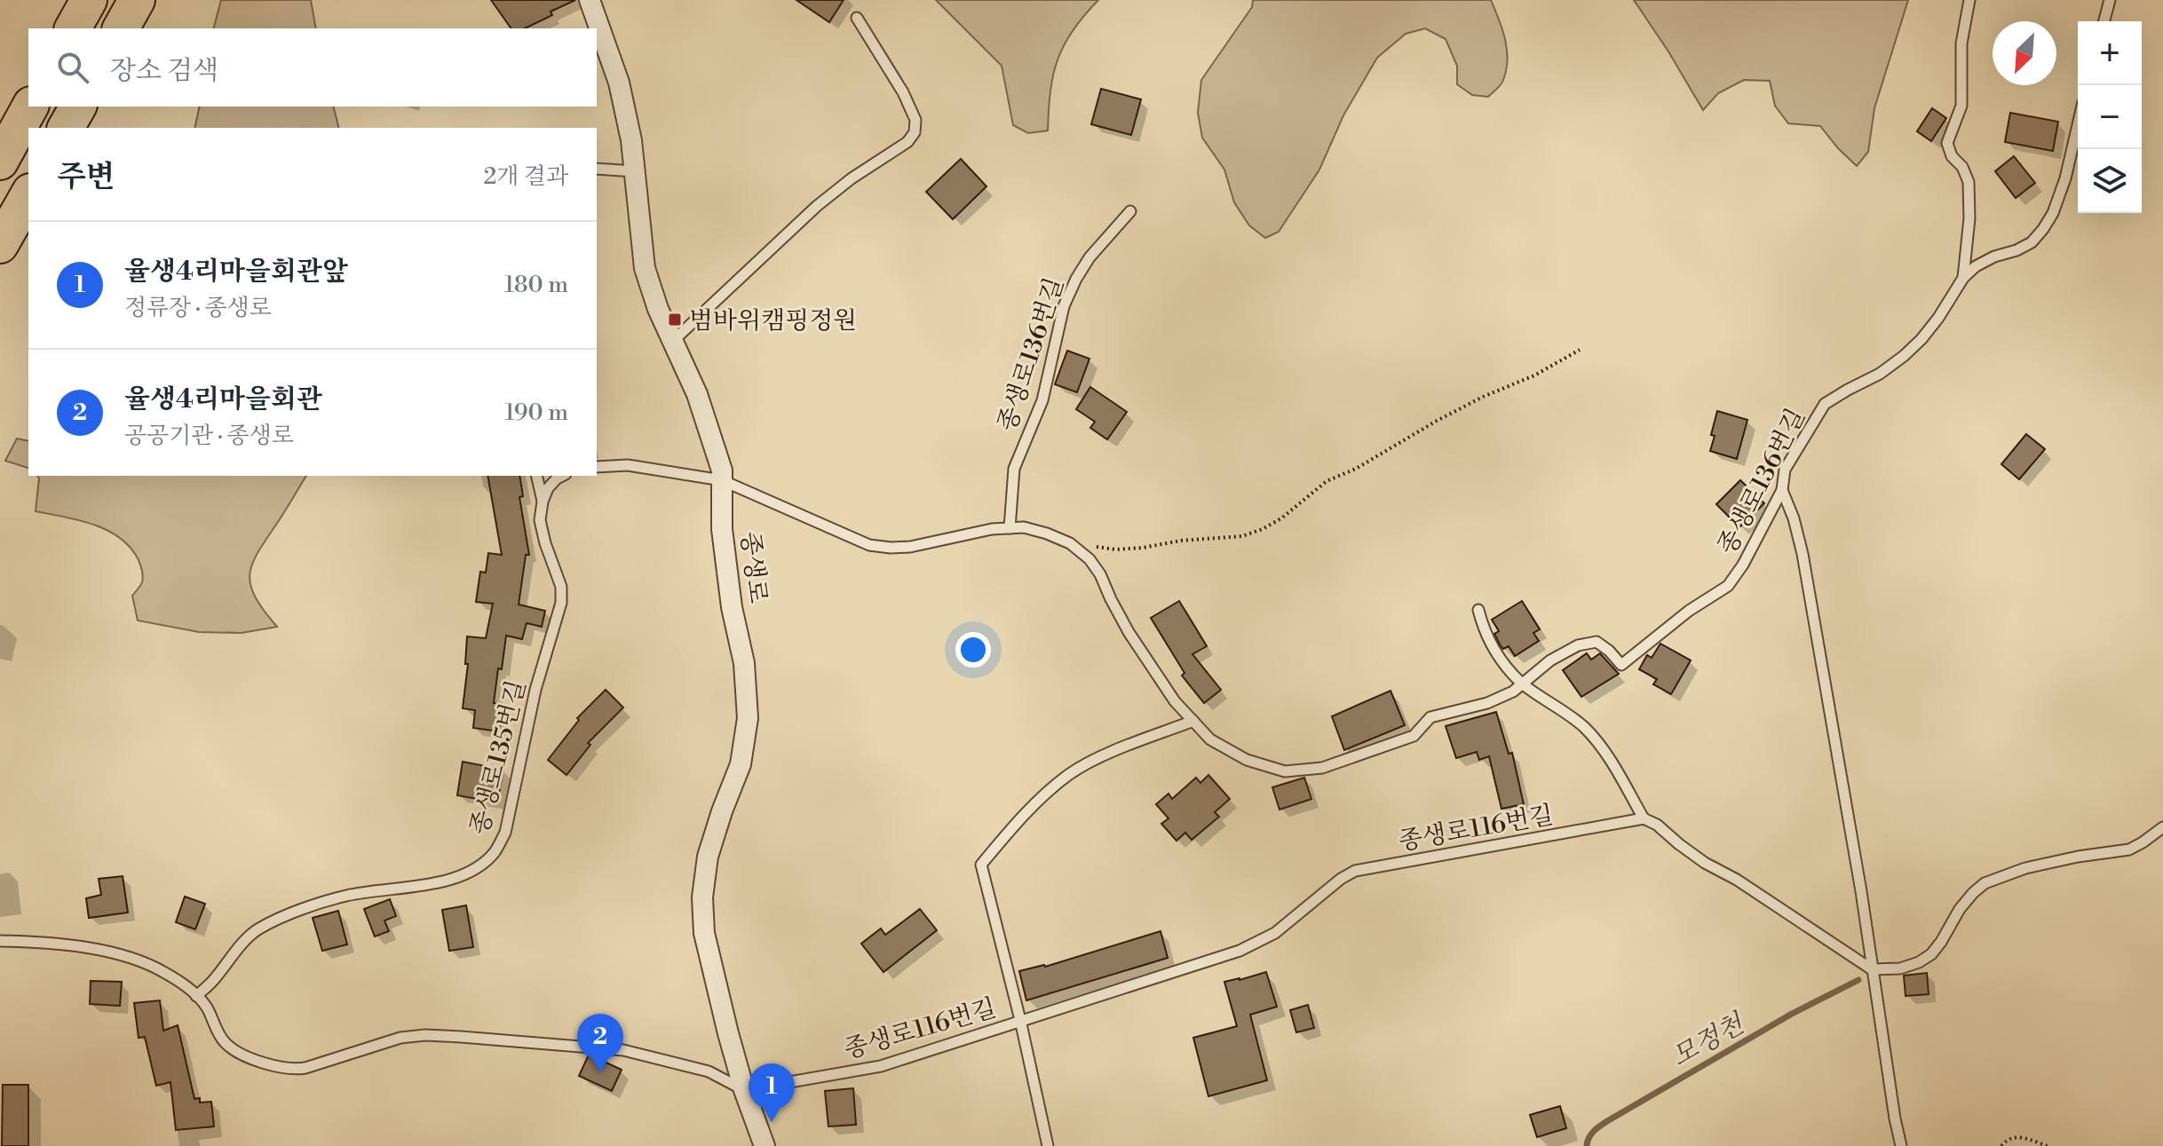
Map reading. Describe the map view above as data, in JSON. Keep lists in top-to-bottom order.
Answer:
{
  "streets": {
    "street": ["종생로"],
    "lane": ["종생로136번길", "종생로135번길", "종생로116번길"]
  },
  "crossings": [
    ["종생로136번길", "종생로"],
    ["종생로", "종생로116번길"]
  ],
  "water": ["모정천"],
  "places": {
    "transit": ["범바위캠핑정원"]
  },
  "north": "bottom left",
  "page": {
    "map_buttons": ["+", "−"],
    "search": "장소 검색",
    "heading": ["주변", "2개 결과"],
    "list": [
      {
        "mark": "1",
        "name": "율생4리마을회관앞",
        "note": "정류장 · 종생로",
        "value": "180 m"
      },
      {
        "mark": "2",
        "name": "율생4리마을회관",
        "note": "공공기관 · 종생로",
        "value": "190 m"
      }
    ],
    "pins": ["2", "1"]
  }
}
